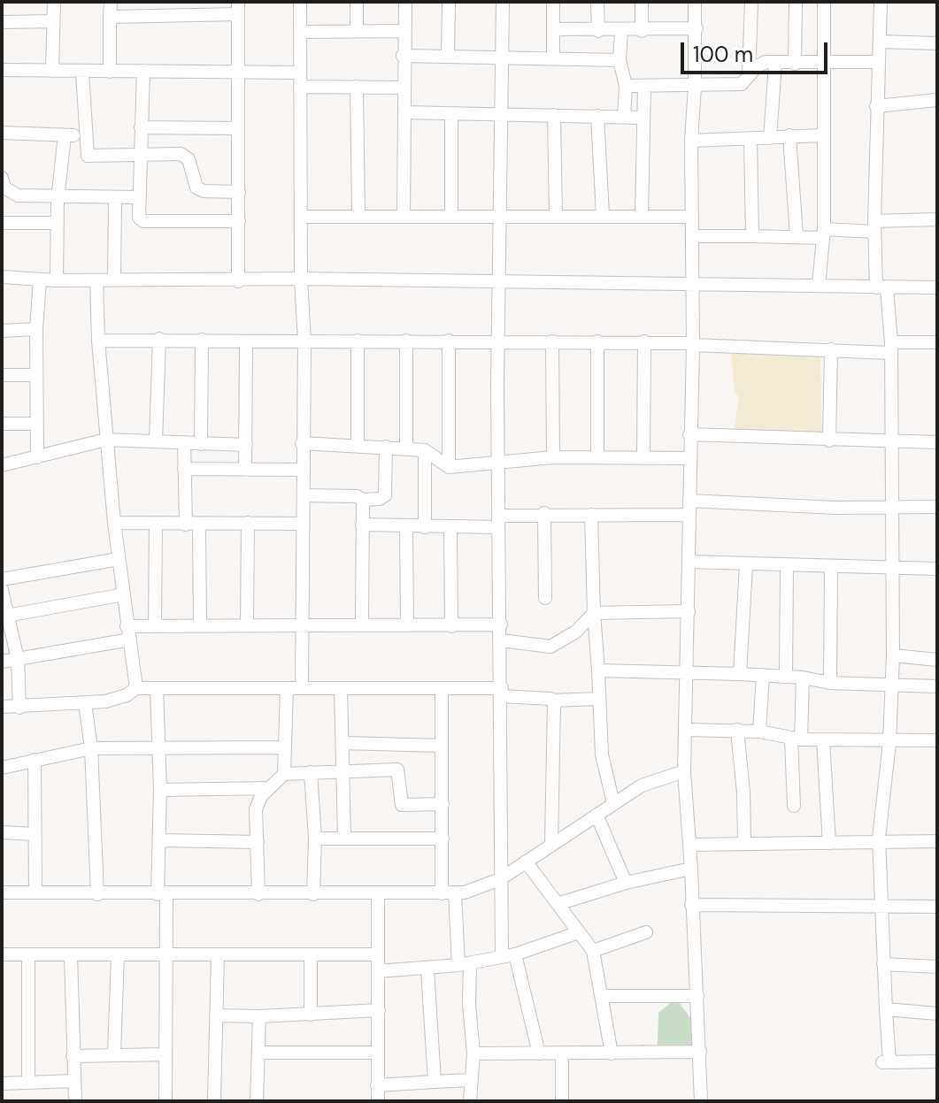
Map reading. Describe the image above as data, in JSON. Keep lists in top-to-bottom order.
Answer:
{
  "scale_bar": "100 m"
}
